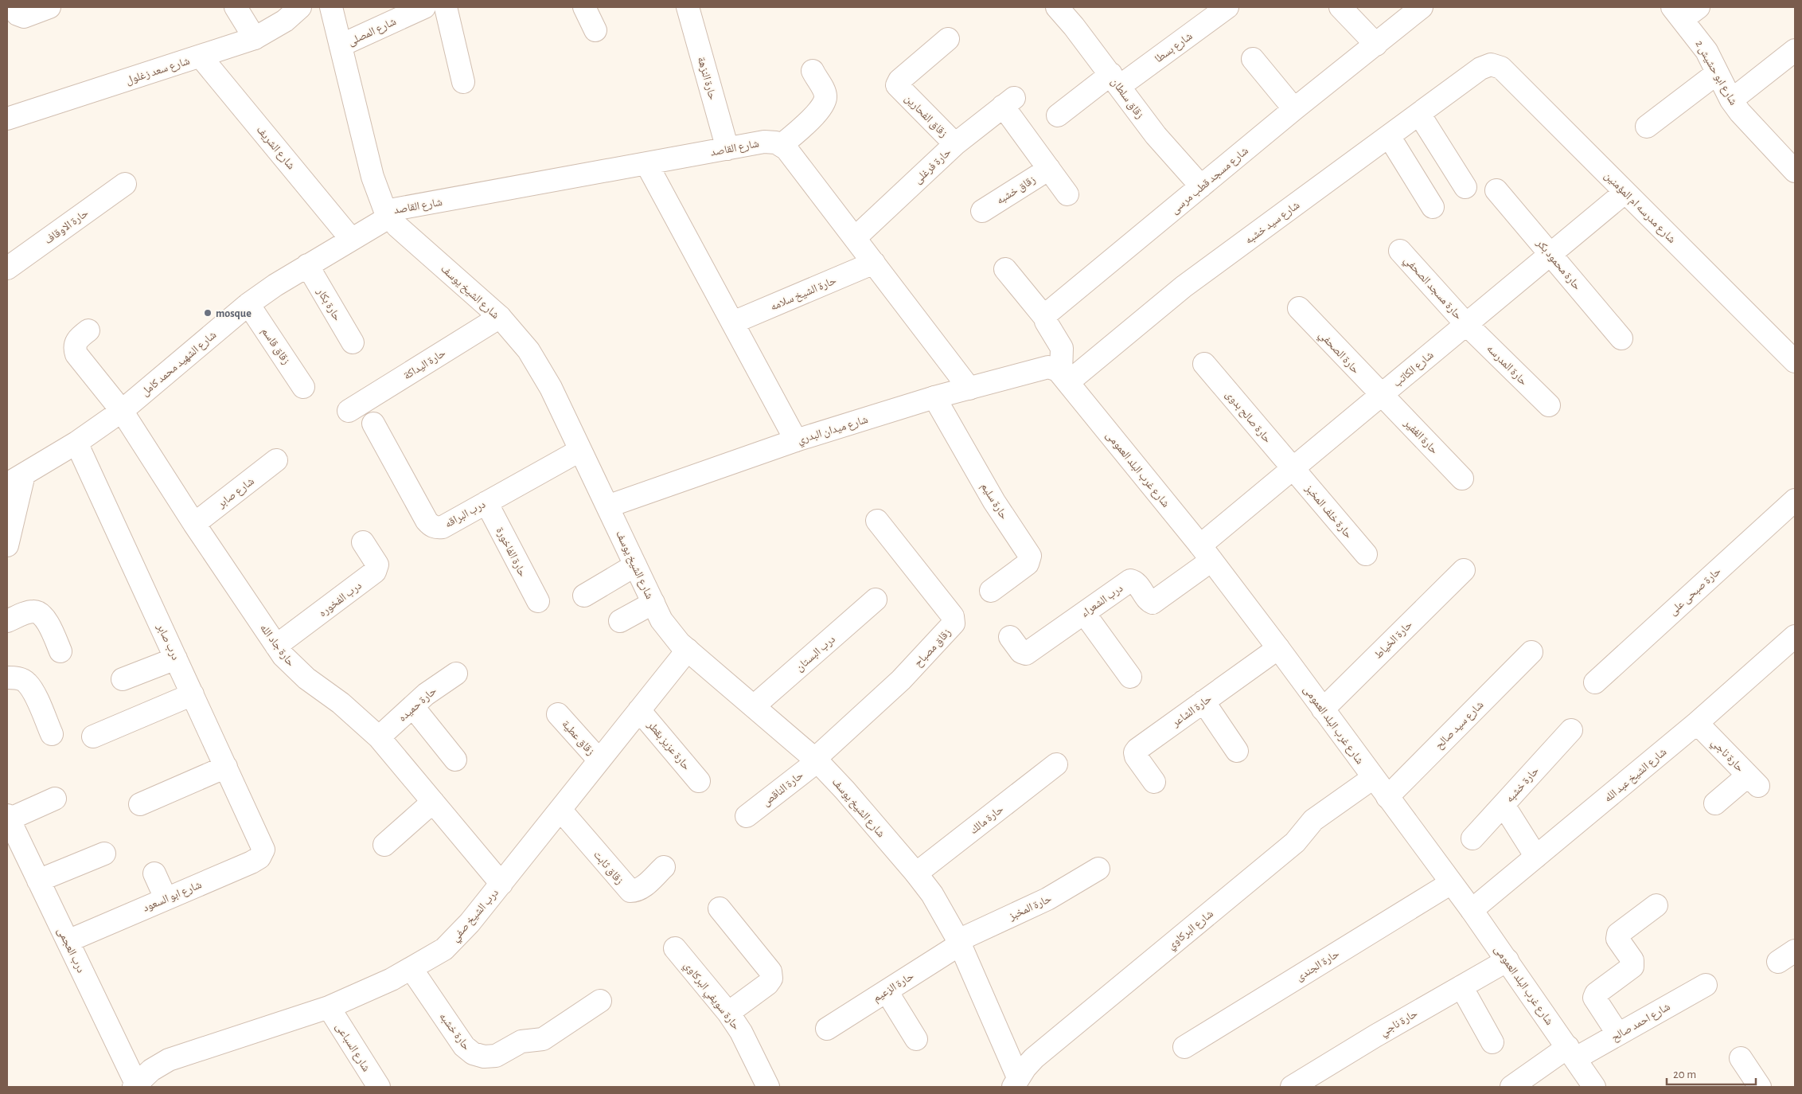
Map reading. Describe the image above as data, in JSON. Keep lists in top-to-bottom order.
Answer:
{
  "streets": {
    "street": [
      "شارع المصلى",
      "شارع بسطا",
      "شارع سعد زغلول",
      "شارع ابو حشيش 2",
      "حارة النزهة",
      "زقاق سلطان",
      "زقاق الفحارين",
      "شارع الشريف",
      "شارع القاصد",
      "حارة فرغلى",
      "شارع مسجد قطب مرسى",
      "زقاق خشبه",
      "شارع مدرسه ام المؤمنين",
      "شارع سيد خشبه",
      "حارة الاوقاف",
      "حارة محمود بكر",
      "حارة مسجد الصحفي",
      "شارع الشيخ يوسف",
      "حارة الشيخ سلامه",
      "حارة بكار",
      "زقاق قاسم",
      "حارة الصحفي",
      "شارع الشهيد محمد كامل",
      "حارة اليداكة",
      "حارة المدرسه",
      "شارع الكاتب",
      "حارة صالح بدوى",
      "شارع ميدان البدري",
      "حارة الغفير",
      "شارع غرب البلد العمومى",
      "شارع صابر",
      "حارة سليم",
      "حارة خلف المخبز",
      "درب البراقه",
      "حارة الفاخورة",
      "حارة صبحى على",
      "درب الفخوره",
      "درب الشعراء",
      "حارة الخياط",
      "درب صابر",
      "حارة جاد الله",
      "زقاق مصباح",
      "درب البستان",
      "حارة حميده",
      "حارة الشاعر",
      "شارع سيد صالح",
      "زقاق عطية",
      "حارة عزيز بقطر",
      "حارة ناجي",
      "شارع الشيخ عبد الله",
      "حارة خشبه",
      "حارة الناقص",
      "حارة مالك",
      "زقاق ثابت",
      "شارع ابو السعود",
      "حارة المخبز",
      "درب الشيخ صفي",
      "شارع البركاوي",
      "درب العجمى",
      "حارة الجندى",
      "حارة الزعيم",
      "حارة سويفي البركاوي",
      "شارع احمد صالح",
      "شارع السباعى"
    ]
  },
  "crossings": [
    ["شارع المصلى", "شارع الشيخ يوسف"],
    ["شارع بسطا", "زقاق سلطان"],
    ["شارع سعد زغلول", "شارع الشريف"],
    ["حارة النزهة", "شارع القاصد"],
    ["زقاق سلطان", "شارع مسجد قطب مرسى"],
    ["زقاق الفحارين", "حارة فرغلى"],
    ["شارع الشريف", "شارع الشهيد محمد كامل"],
    ["شارع القاصد", "شارع الشيخ يوسف"],
    ["شارع القاصد", "شارع الشهيد محمد كامل"],
    ["حارة فرغلى", "زقاق خشبه"],
    ["شارع مدرسه ام المؤمنين", "شارع سيد خشبه"],
    ["شارع مدرسه ام المؤمنين", "شارع الكاتب"],
    ["شارع سيد خشبه", "شارع ميدان البدري"],
    ["شارع سيد خشبه", "شارع غرب البلد العمومى"],
    ["حارة محمود بكر", "شارع الكاتب"],
    ["حارة مسجد الصحفي", "حارة المدرسه"],
    ["حارة مسجد الصحفي", "شارع الكاتب"],
    ["شارع الشيخ يوسف", "شارع الشهيد محمد كامل"],
    ["شارع الشيخ يوسف", "حارة اليداكة"],
    ["شارع الشيخ يوسف", "شارع ميدان البدري"],
    ["شارع الشيخ يوسف", "درب البراقه"],
    ["شارع الشيخ يوسف", "زقاق مصباح"],
    ["شارع الشيخ يوسف", "درب البستان"],
    ["شارع الشيخ يوسف", "حارة الناقص"],
    ["شارع الشيخ يوسف", "حارة مالك"],
    ["شارع الشيخ يوسف", "حارة المخبز"],
    ["شارع الشيخ يوسف", "درب الشيخ صفي"],
    ["شارع الشيخ يوسف", "شارع البركاوي"],
    ["شارع الشيخ يوسف", "حارة الزعيم"],
    ["حارة بكار", "شارع الشهيد محمد كامل"],
    ["زقاق قاسم", "شارع الشهيد محمد كامل"],
    ["حارة الصحفي", "شارع الكاتب"],
    ["حارة الصحفي", "حارة الغفير"],
    ["شارع الشهيد محمد كامل", "درب صابر"],
    ["شارع الشهيد محمد كامل", "حارة جاد الله"],
    ["حارة المدرسه", "شارع الكاتب"],
    ["شارع الكاتب", "حارة صالح بدوى"],
    ["شارع الكاتب", "حارة الغفير"],
    ["شارع الكاتب", "شارع غرب البلد العمومى"],
    ["شارع الكاتب", "حارة خلف المخبز"],
    ["شارع الكاتب", "درب الشعراء"],
    ["حارة صالح بدوى", "حارة خلف المخبز"],
    ["شارع ميدان البدري", "شارع غرب البلد العمومى"],
    ["شارع ميدان البدري", "حارة سليم"],
    ["شارع غرب البلد العمومى", "درب الشعراء"],
    ["شارع غرب البلد العمومى", "حارة الخياط"],
    ["شارع غرب البلد العمومى", "حارة الشاعر"],
    ["شارع غرب البلد العمومى", "شارع سيد صالح"],
    ["شارع غرب البلد العمومى", "حارة ناجي"],
    ["شارع غرب البلد العمومى", "شارع الشيخ عبد الله"],
    ["شارع غرب البلد العمومى", "شارع البركاوي"],
    ["شارع غرب البلد العمومى", "حارة الجندى"],
    ["شارع غرب البلد العمومى", "شارع احمد صالح"],
    ["شارع صابر", "حارة جاد الله"],
    ["درب البراقه", "حارة الفاخورة"],
    ["درب الفخوره", "حارة جاد الله"],
    ["درب صابر", "شارع ابو السعود"],
    ["حارة جاد الله", "حارة حميده"],
    ["حارة جاد الله", "درب الشيخ صفي"],
    ["زقاق مصباح", "حارة الناقص"],
    ["زقاق عطية", "درب الشيخ صفي"],
    ["حارة عزيز بقطر", "درب الشيخ صفي"],
    ["حارة ناجي", "شارع الشيخ عبد الله"],
    ["حارة خشبه", "درب الشيخ صفي"],
    ["زقاق ثابت", "درب الشيخ صفي"],
    ["شارع ابو السعود", "درب العجمى"],
    ["حارة المخبز", "حارة الزعيم"],
    ["درب الشيخ صفي", "درب العجمى"],
    ["درب الشيخ صفي", "شارع السباعى"]
  ],
  "places": ["mosque"],
  "scale_bar": "20 m"
}
